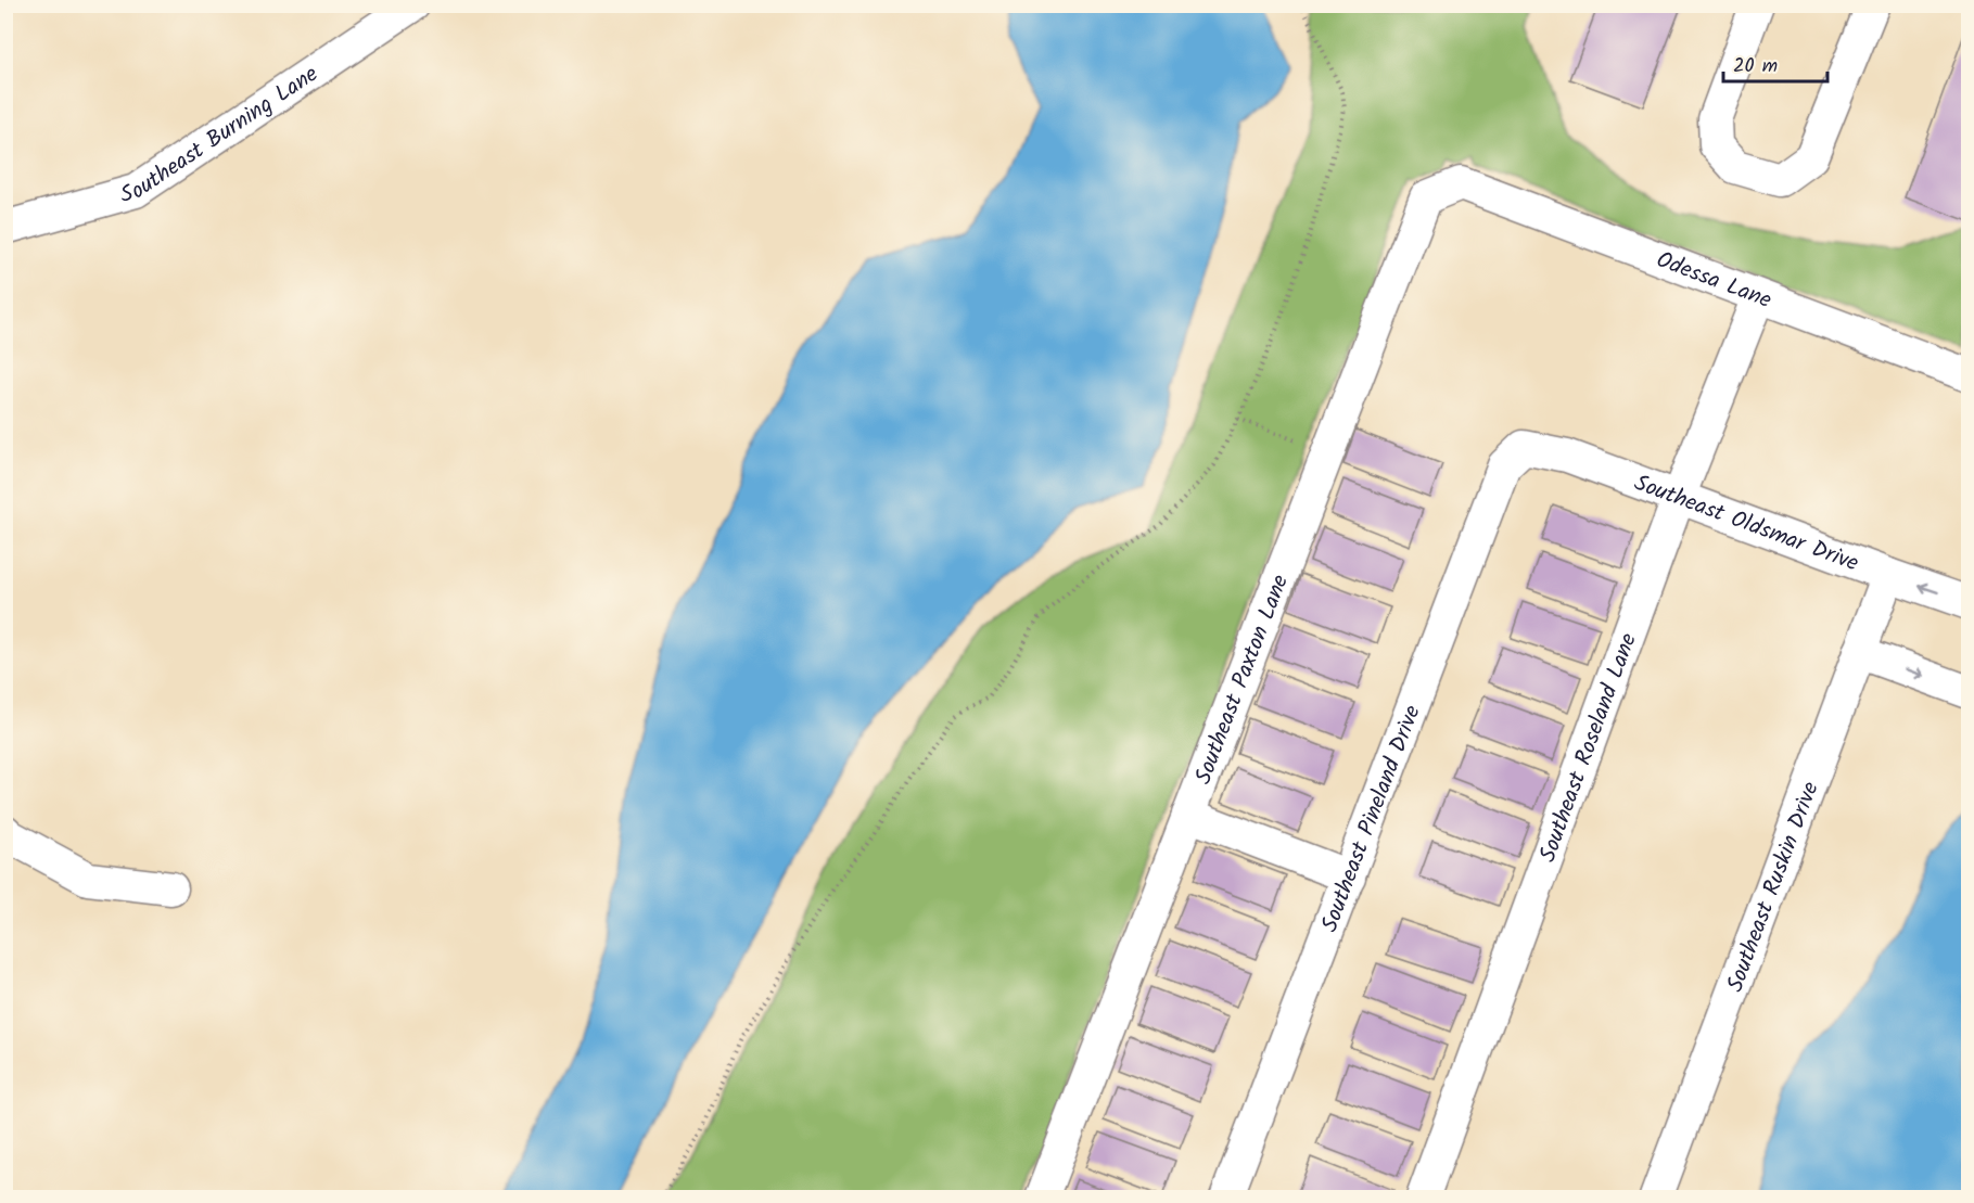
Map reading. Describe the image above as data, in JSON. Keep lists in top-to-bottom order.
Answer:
{
  "streets": {
    "street": [
      "Southeast Burning Lane",
      "Odessa Lane",
      "Southeast Oldsmar Drive",
      "Southeast Paxton Lane",
      "Southeast Roseland Lane",
      "Southeast Pineland Drive",
      "Southeast Ruskin Drive"
    ]
  },
  "crossings": [
    ["Odessa Lane", "Southeast Paxton Lane"],
    ["Odessa Lane", "Southeast Roseland Lane"],
    ["Southeast Oldsmar Drive", "Southeast Roseland Lane"],
    ["Southeast Oldsmar Drive", "Southeast Pineland Drive"],
    ["Southeast Oldsmar Drive", "Southeast Ruskin Drive"]
  ],
  "scale_bar": "20 m"
}
